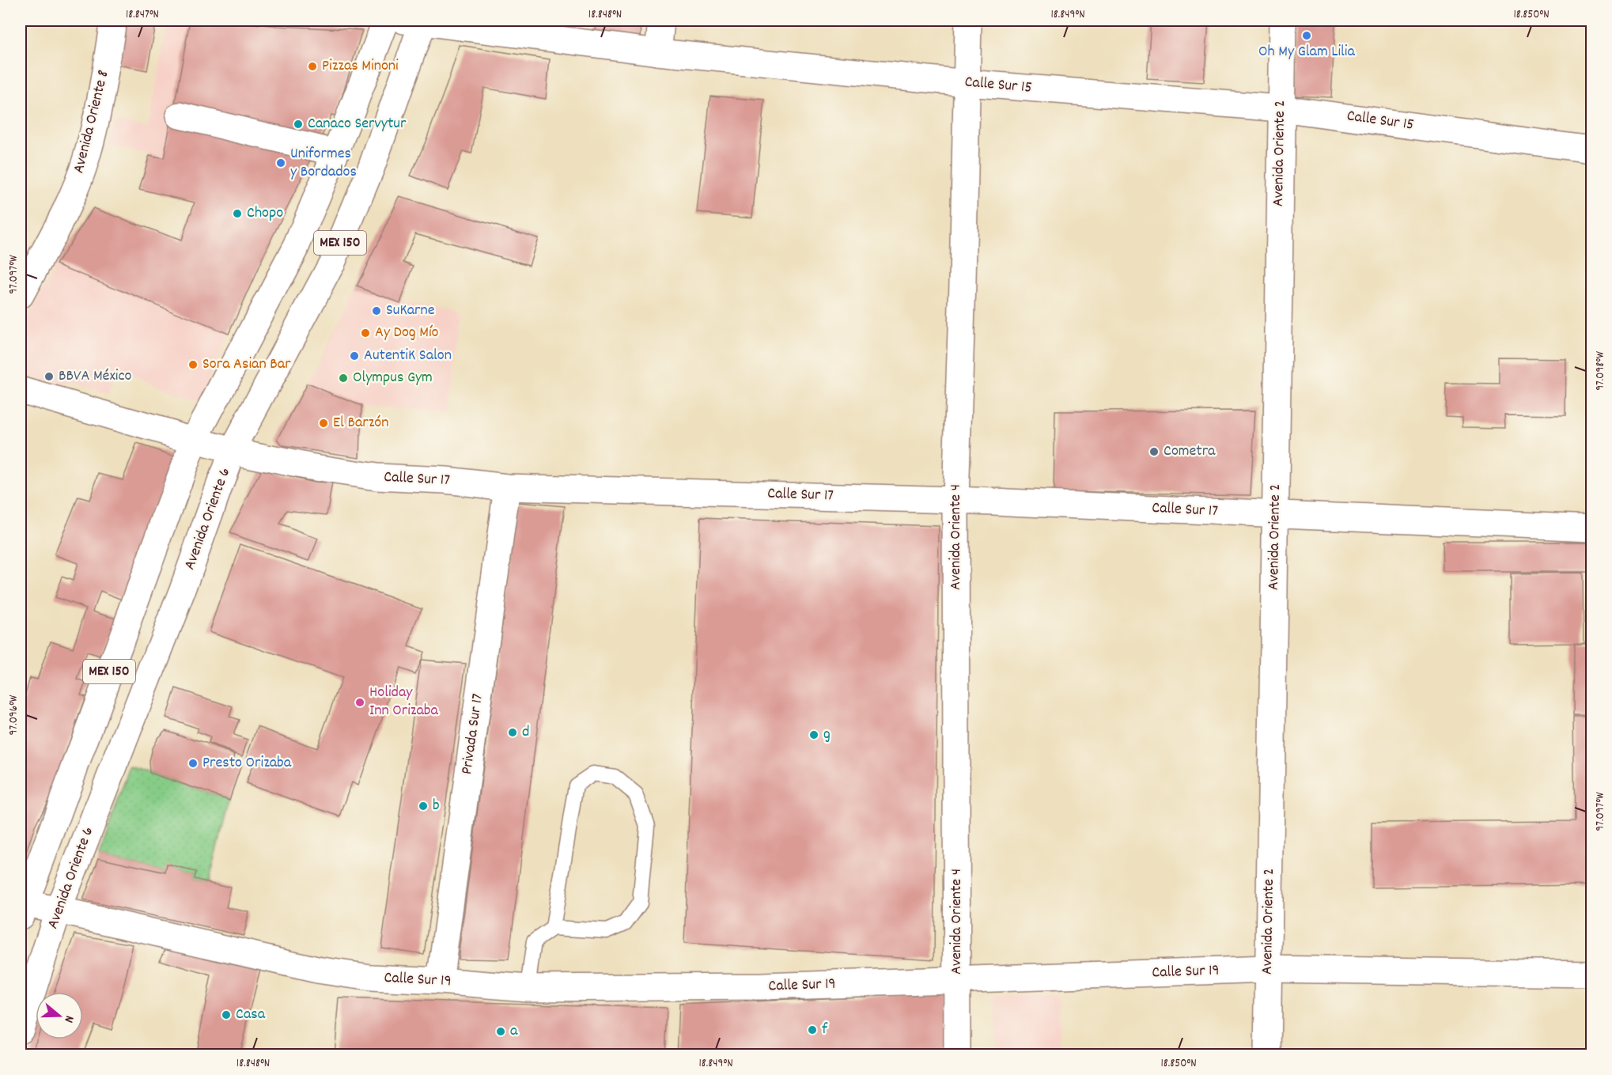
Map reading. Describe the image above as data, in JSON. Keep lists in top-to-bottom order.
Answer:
{
  "streets": {
    "street": [
      "Calle Sur 15",
      "Avenida Oriente 8",
      "Avenida Oriente 2",
      "MEX 150",
      "Calle Sur 17",
      "Avenida Oriente 6",
      "Avenida Oriente 4",
      "Privada Sur 17",
      "Calle Sur 19"
    ]
  },
  "crossings": [
    ["Calle Sur 15", "Avenida Oriente 2"],
    ["Calle Sur 15", "Avenida Oriente 6"],
    ["Calle Sur 15", "Avenida Oriente 4"],
    ["Avenida Oriente 2", "Calle Sur 17"],
    ["Avenida Oriente 2", "Calle Sur 19"],
    ["MEX 150", "Calle Sur 17"],
    ["MEX 150", "Calle Sur 19"],
    ["Calle Sur 17", "Avenida Oriente 6"],
    ["Calle Sur 17", "Avenida Oriente 4"],
    ["Calle Sur 17", "Privada Sur 17"],
    ["Avenida Oriente 6", "Calle Sur 19"],
    ["Avenida Oriente 4", "Calle Sur 19"],
    ["Privada Sur 17", "Calle Sur 19"]
  ],
  "places": [
    "Oh My Glam Lilia",
    "Pizzas Minoni",
    "Canaco Servytur",
    "Uniformes y Bordados",
    "Chopo",
    "SuKarne",
    "Ay Dog Mío",
    "AutentiK Salon",
    "Sora Asian Bar",
    "BBVA México",
    "Olympus Gym",
    "El Barzón",
    "Cometra",
    "Holiday Inn Orizaba",
    "d",
    "g",
    "Presto Orizaba",
    "b",
    "Casa",
    "f",
    "a"
  ],
  "north": "right",
  "coordinates": [
    "18.847°N",
    "18.848°N",
    "18.849°N",
    "18.850°N",
    "97.097°W",
    "97.098°W",
    "97.096°W"
  ]
}
